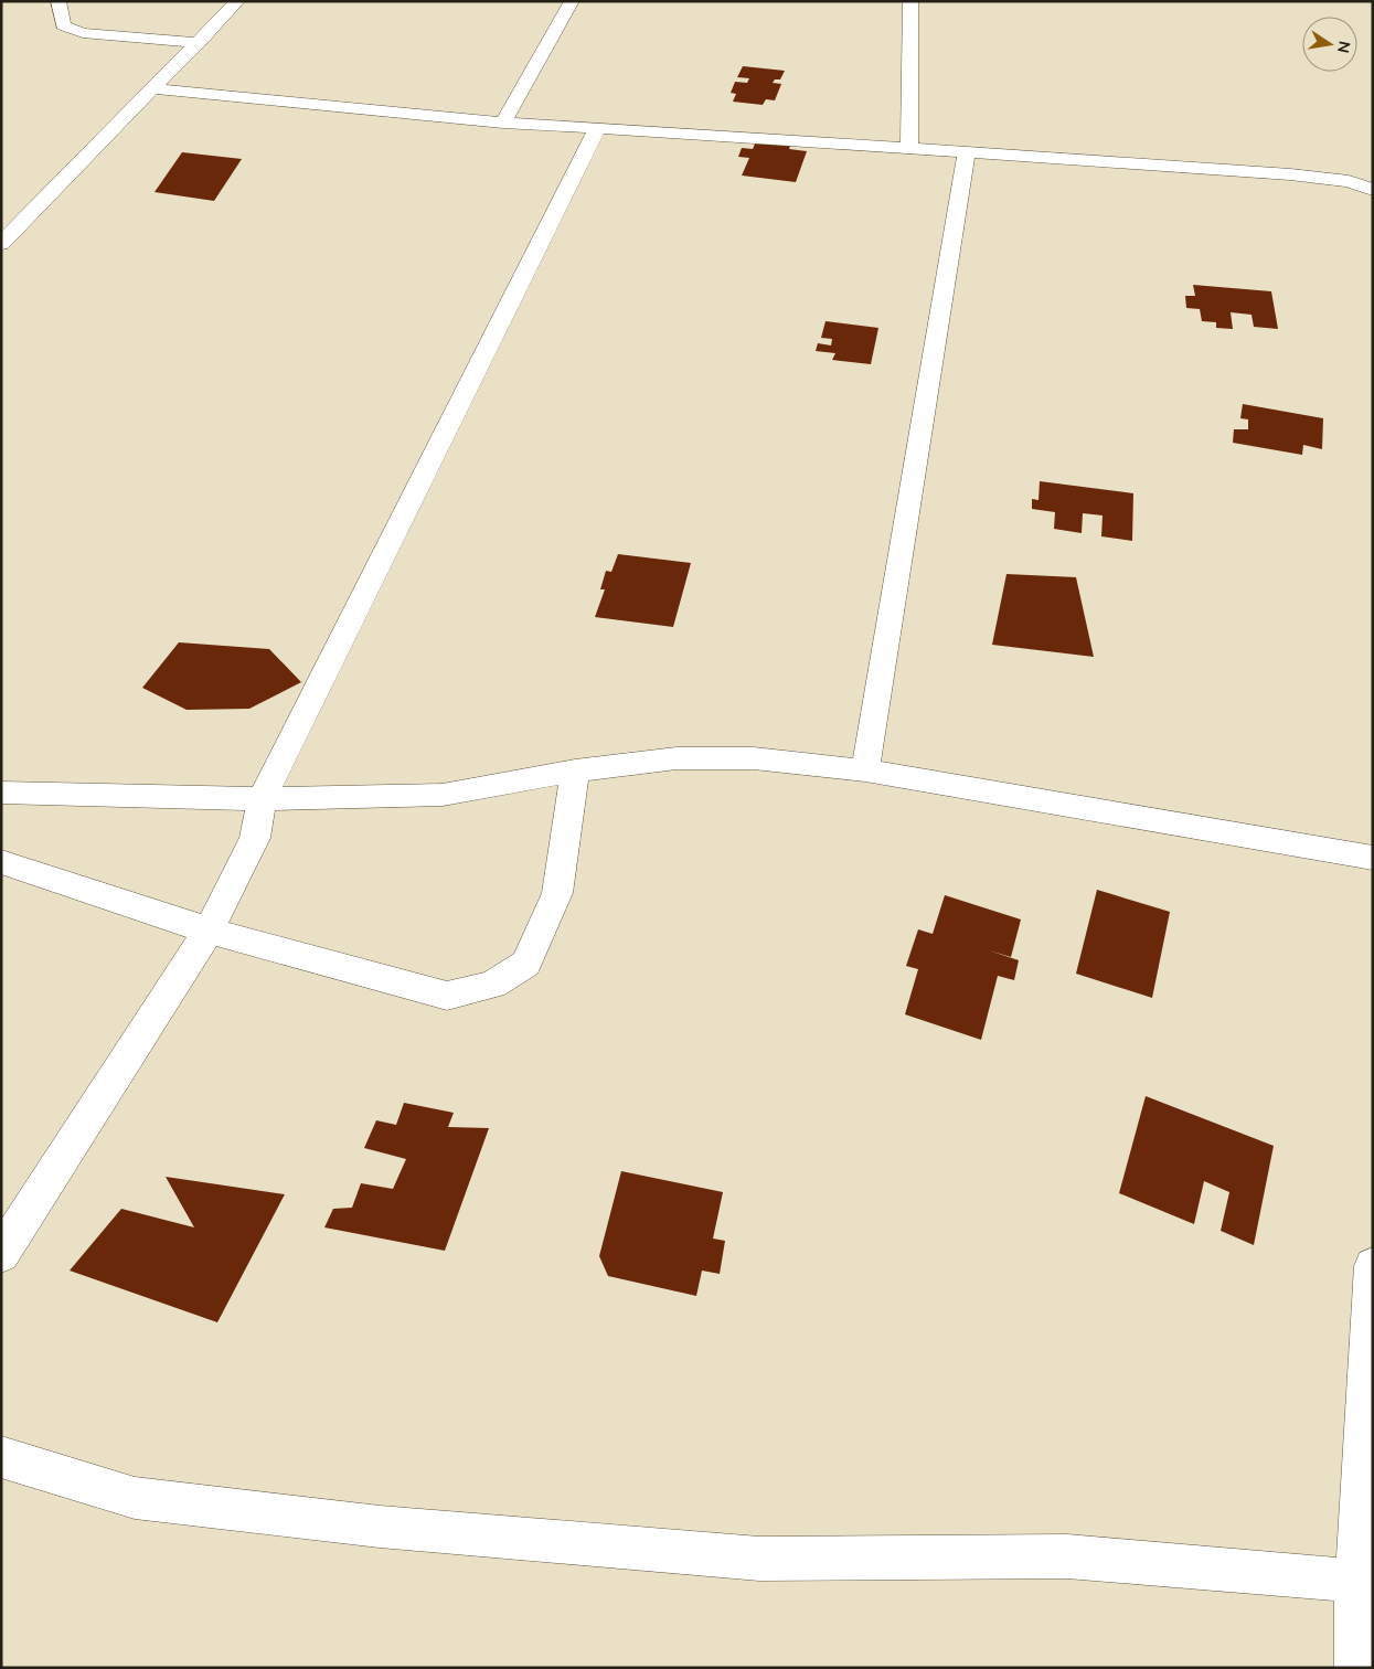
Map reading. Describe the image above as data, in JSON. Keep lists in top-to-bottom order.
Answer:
{
  "north": "right"
}
